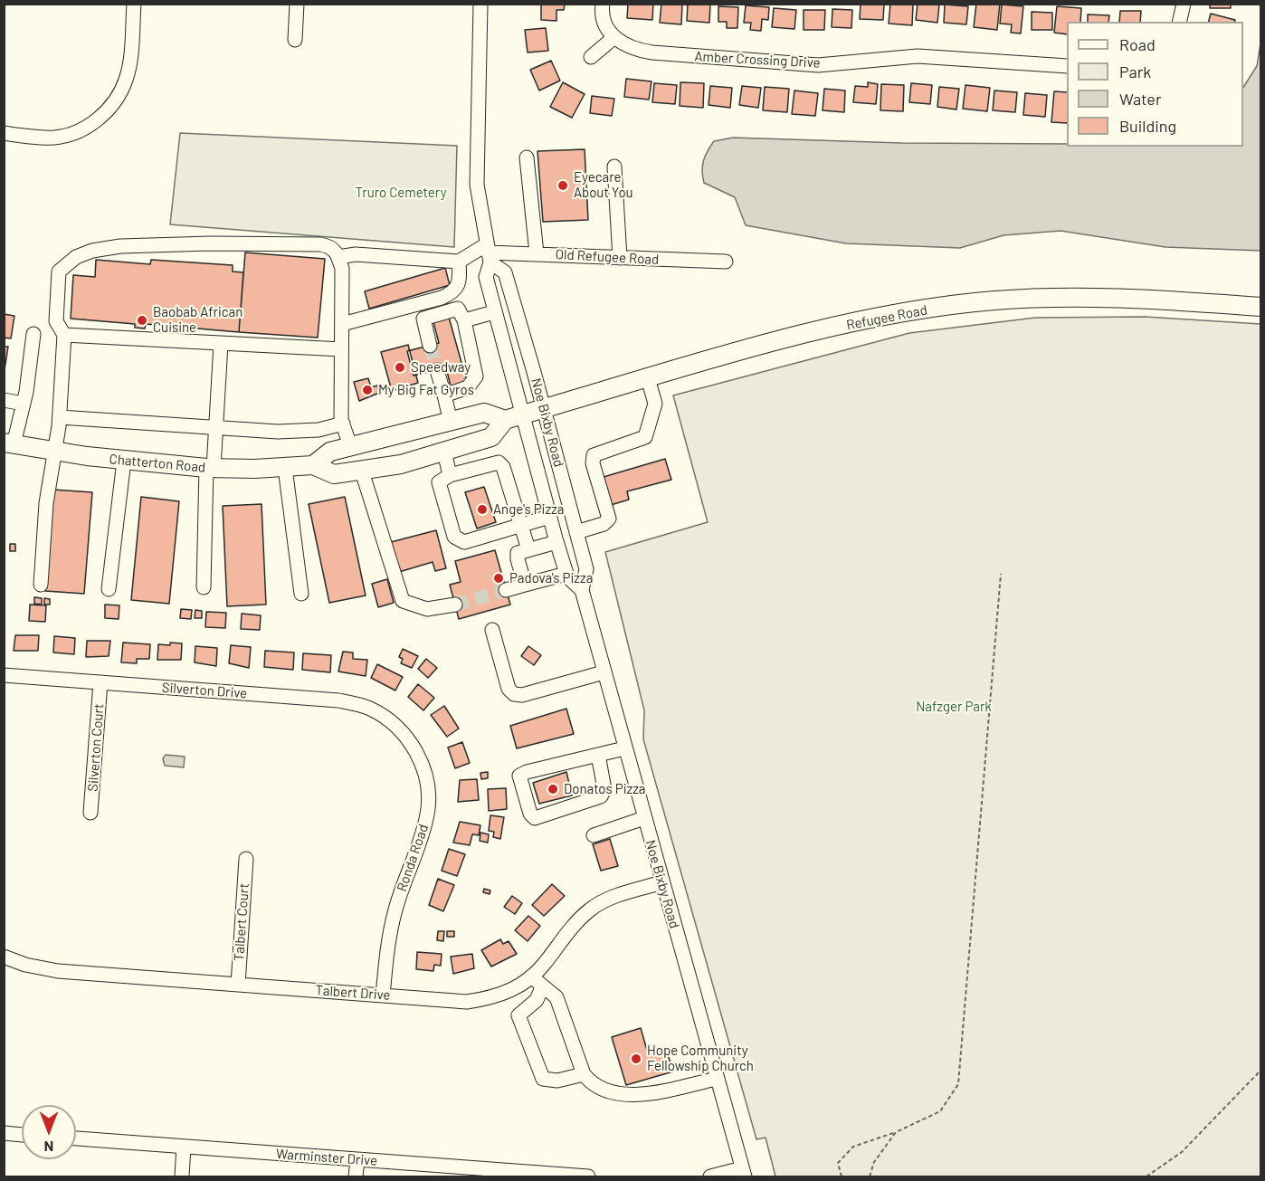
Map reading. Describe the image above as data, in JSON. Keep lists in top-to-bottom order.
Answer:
{
  "streets": {
    "main road": ["Refugee Road", "Chatterton Road"],
    "street": [
      "Amber Crossing Drive",
      "Old Refugee Road",
      "Noe Bixby Road",
      "Silverton Drive",
      "Silverton Court",
      "Ronda Road",
      "Talbert Court",
      "Talbert Drive",
      "Warminster Drive"
    ]
  },
  "crossings": [
    ["Old Refugee Road", "Noe Bixby Road"],
    ["Refugee Road", "Noe Bixby Road"],
    ["Refugee Road", "Chatterton Road"],
    ["Noe Bixby Road", "Chatterton Road"],
    ["Noe Bixby Road", "Talbert Drive"],
    ["Silverton Drive", "Silverton Court"],
    ["Silverton Drive", "Ronda Road"],
    ["Ronda Road", "Talbert Drive"],
    ["Talbert Court", "Talbert Drive"]
  ],
  "parks": ["Truro Cemetery", "Nafzger Park"],
  "places": [
    "Eyecare About You",
    "Baobab African Cuisine",
    "Speedway",
    "My Big Fat Gyros",
    "Ange's Pizza",
    "Padova's Pizza",
    "Donatos Pizza",
    "Hope Community Fellowship Church"
  ],
  "legend": [
    "Road",
    "Park",
    "Water",
    "Building"
  ],
  "north": "bottom"
}
